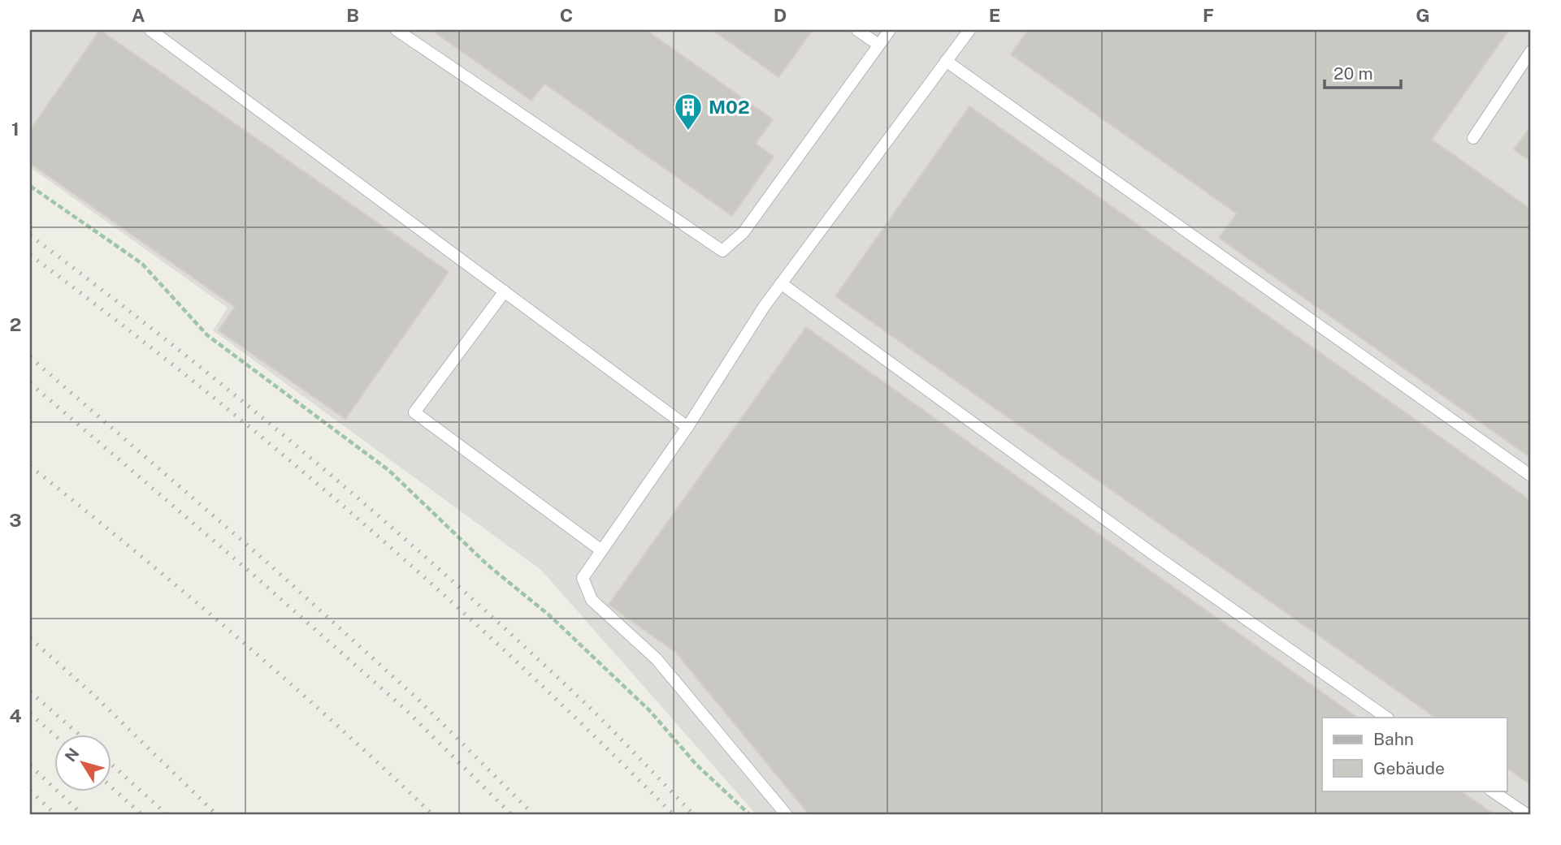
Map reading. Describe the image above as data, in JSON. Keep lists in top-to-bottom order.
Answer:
{
  "places": {
    "building": ["M02"]
  },
  "legend": ["Bahn", "Gebäude"],
  "scale_bar": "20 m",
  "north": "top left",
  "grid": {
    "columns": [
      "A",
      "B",
      "C",
      "D",
      "E",
      "F",
      "G"
    ],
    "rows": [
      "1",
      "2",
      "3",
      "4"
    ]
  }
}
